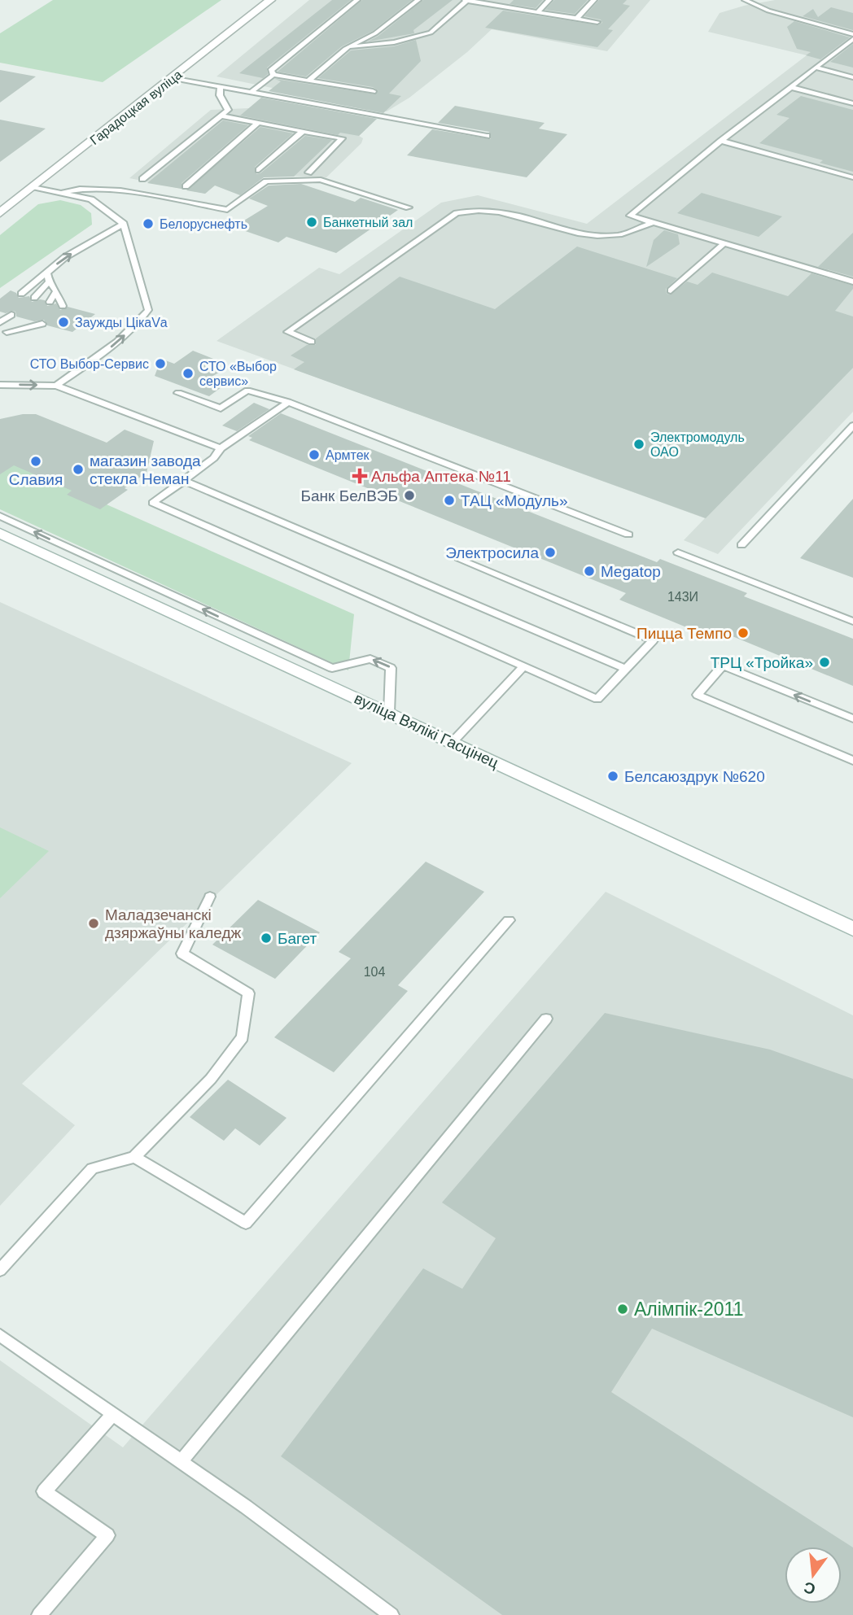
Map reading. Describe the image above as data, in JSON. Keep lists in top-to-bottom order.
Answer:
{
  "streets": {
    "main road": ["Гарадоцкая вуліца", "вуліца Вялікі Гасцінец"]
  },
  "places": {
    "other": [
      "Банкетный зал",
      "Белоруснефть",
      "Заужды ЦікаVа",
      "СТО Выбор-Сервис",
      "СТО «Выбор сервис»",
      "Электромодуль ОАО",
      "Армтек",
      "Славия",
      "магазин завода стекла Неман",
      "Банк БелВЭБ",
      "ТАЦ «Модуль»",
      "Электросила",
      "Megatop",
      "Пицца Темпо",
      "ТРЦ «Тройка»",
      "Белсаюздрук №620",
      "Маладзечанскі дзяржаўны каледж",
      "Багет",
      "Алімпік-2011"
    ],
    "health": ["Альфа Аптека №11"]
  },
  "house_numbers": ["143И", "104"],
  "north": "bottom"
}
